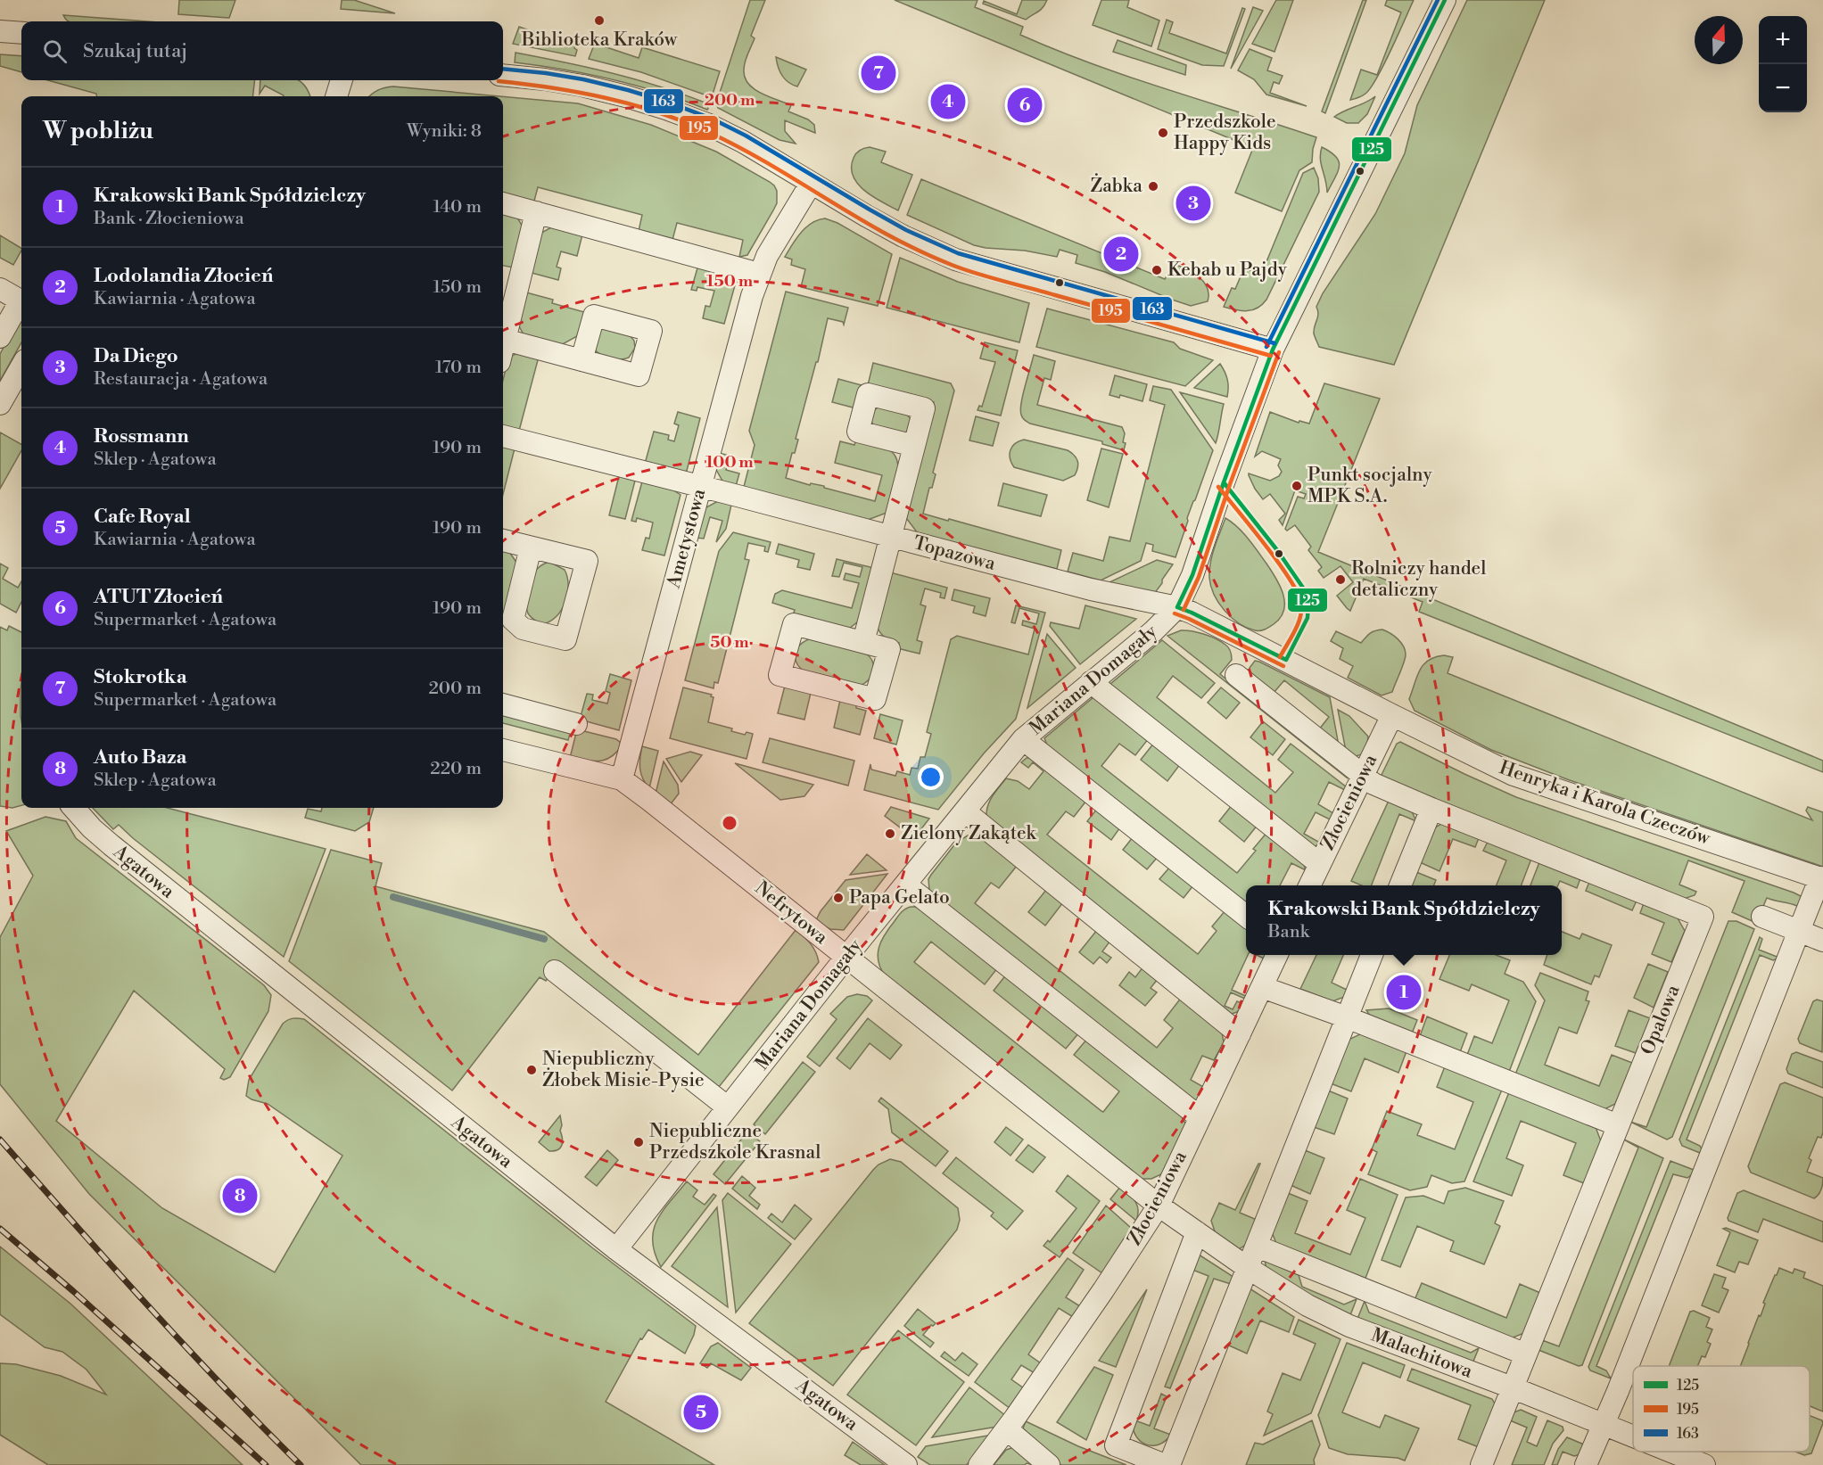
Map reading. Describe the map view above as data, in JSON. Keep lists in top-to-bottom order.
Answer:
{
  "streets": {
    "street": [
      "Ametystowa",
      "Topazowa",
      "Mariana Domagały",
      "Złocieniowa",
      "Henryka i Karola Czeczów",
      "Agatowa",
      "Nefrytowa",
      "Opalowa",
      "Malachitowa"
    ]
  },
  "crossings": [
    ["Ametystowa", "Topazowa"],
    ["Ametystowa", "Nefrytowa"],
    ["Topazowa", "Mariana Domagały"],
    ["Topazowa", "Złocieniowa"],
    ["Topazowa", "Henryka i Karola Czeczów"],
    ["Mariana Domagały", "Agatowa"],
    ["Mariana Domagały", "Nefrytowa"],
    ["Złocieniowa", "Henryka i Karola Czeczów"],
    ["Złocieniowa", "Nefrytowa"],
    ["Złocieniowa", "Opalowa"],
    ["Złocieniowa", "Malachitowa"],
    ["Nefrytowa", "Malachitowa"],
    ["Opalowa", "Malachitowa"]
  ],
  "places": [
    "Biblioteka Kraków",
    "Przedszkole Happy Kids",
    "Żabka",
    "Kebab u Pajdy",
    "Punkt socjalny MPK S.A.",
    "Rolniczy handel detaliczny",
    "Zielony Zakątek",
    "Papa Gelato",
    "Niepubliczny Żłobek Misie-Pysie",
    "Niepubliczne Przedszkole Krasnal"
  ],
  "lines": ["transit line 125", "transit line 163", "transit line 195"],
  "legend": ["125", "195", "163"],
  "north": "top",
  "page": {
    "map_buttons": ["+", "−"],
    "search": "Szukaj tutaj",
    "pins": [
      "7",
      "4",
      "6",
      "3",
      "2",
      "1",
      "8",
      "5"
    ],
    "heading": ["W pobliżu", "Wyniki: 8"],
    "list": [
      {
        "mark": "1",
        "name": "Krakowski Bank Spółdzielczy",
        "note": "Bank · Złocieniowa",
        "value": "140 m"
      },
      {
        "mark": "2",
        "name": "Lodolandia Złocień",
        "note": "Kawiarnia · Agatowa",
        "value": "150 m"
      },
      {
        "mark": "3",
        "name": "Da Diego",
        "note": "Restauracja · Agatowa",
        "value": "170 m"
      },
      {
        "mark": "4",
        "name": "Rossmann",
        "note": "Sklep · Agatowa",
        "value": "190 m"
      },
      {
        "mark": "5",
        "name": "Cafe Royal",
        "note": "Kawiarnia · Agatowa",
        "value": "190 m"
      },
      {
        "mark": "6",
        "name": "ATUT Złocień",
        "note": "Supermarket · Agatowa",
        "value": "190 m"
      },
      {
        "mark": "7",
        "name": "Stokrotka",
        "note": "Supermarket · Agatowa",
        "value": "200 m"
      },
      {
        "mark": "8",
        "name": "Auto Baza",
        "note": "Sklep · Agatowa",
        "value": "220 m"
      }
    ],
    "popup": ["Krakowski Bank Spółdzielczy", "Bank"]
  },
  "rings": [
    "200 m",
    "150 m",
    "100 m",
    "50 m"
  ]
}
